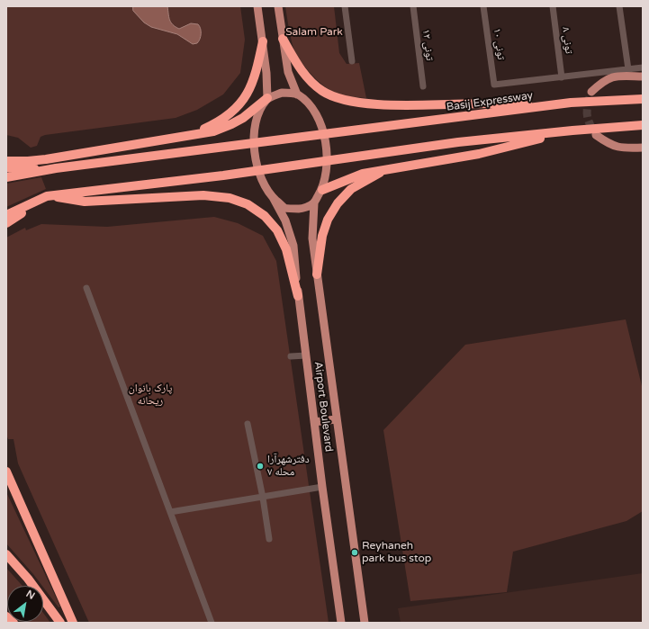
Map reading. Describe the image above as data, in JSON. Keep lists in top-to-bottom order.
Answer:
{
  "streets": {
    "highway": ["Basij Expressway"],
    "main road": ["Airport Boulevard"],
    "street": ["تونی ۸", "تونی ۱۰", "تونی ۱۲"]
  },
  "crossings": [
    ["تونی ۸", "تونی ۱۰"]
  ],
  "parks": ["Salam Park", "پارک بانوان ریحانه"],
  "places": ["دفترشهرآرا محله ۷", "Reyhaneh park bus stop"],
  "north": "top right"
}
